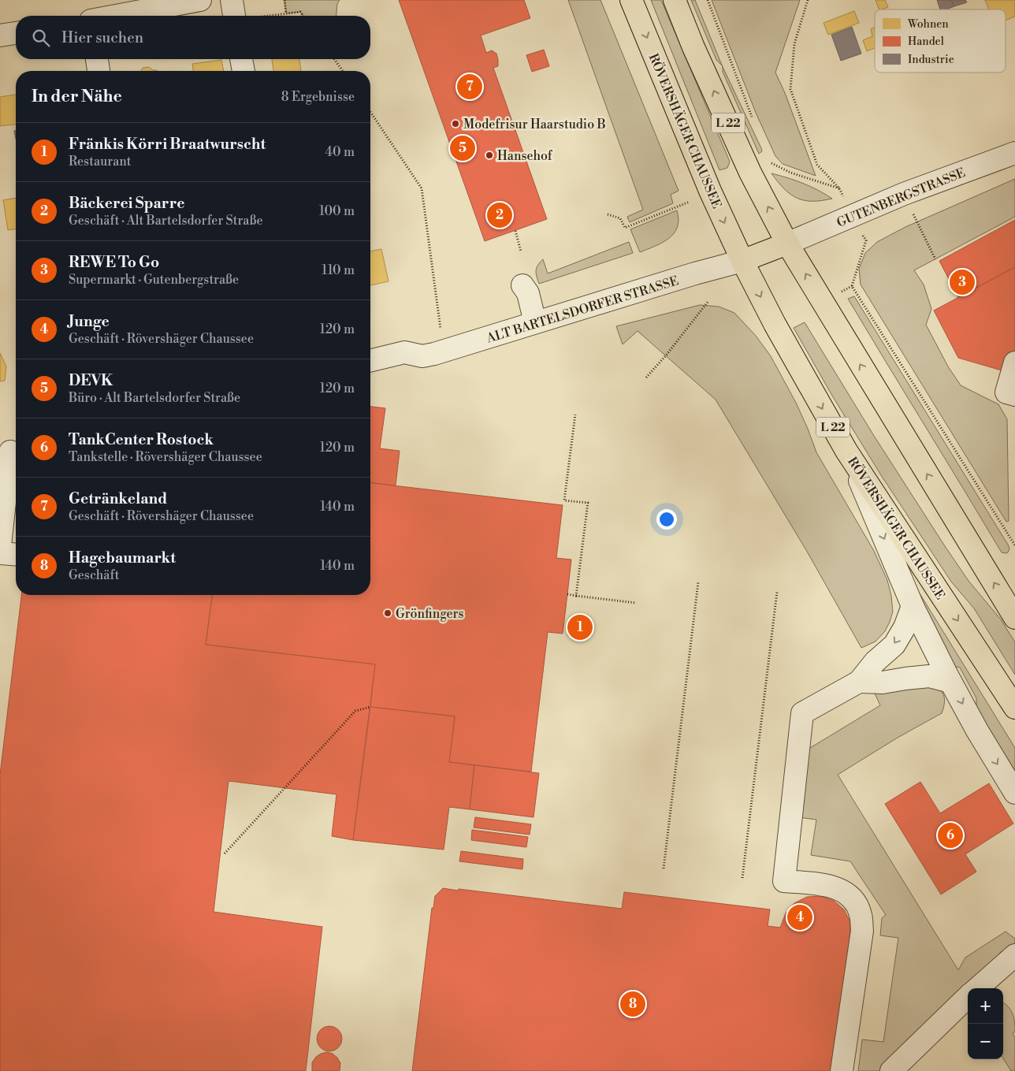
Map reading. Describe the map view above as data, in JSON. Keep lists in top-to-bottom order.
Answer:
{
  "streets": {
    "main road": ["L 22", "RÖVERSHÄGER CHAUSSEE"],
    "street": ["GUTENBERGSTRASSE", "ALT BARTELSDORFER STRASSE"]
  },
  "crossings": [
    ["L 22", "GUTENBERGSTRASSE"],
    ["RÖVERSHÄGER CHAUSSEE", "ALT BARTELSDORFER STRASSE"]
  ],
  "places": ["Modefrisur Haarstudio B", "Hansehof", "Grönfingers"],
  "legend": ["Wohnen", "Handel", "Industrie"],
  "page": {
    "search": "Hier suchen",
    "heading": ["In der Nähe", "8 Ergebnisse"],
    "pins": [
      "7",
      "5",
      "2",
      "3",
      "1",
      "6",
      "4",
      "8"
    ],
    "list": [
      {
        "mark": "1",
        "name": "Fränkis Körri Braatwurscht",
        "note": "Restaurant",
        "value": "40 m"
      },
      {
        "mark": "2",
        "name": "Bäckerei Sparre",
        "note": "Geschäft · Alt Bartelsdorfer Straße",
        "value": "100 m"
      },
      {
        "mark": "3",
        "name": "REWE To Go",
        "note": "Supermarkt · Gutenbergstraße",
        "value": "110 m"
      },
      {
        "mark": "4",
        "name": "Junge",
        "note": "Geschäft · Rövershäger Chaussee",
        "value": "120 m"
      },
      {
        "mark": "5",
        "name": "DEVK",
        "note": "Büro · Alt Bartelsdorfer Straße",
        "value": "120 m"
      },
      {
        "mark": "6",
        "name": "TankCenter Rostock",
        "note": "Tankstelle · Rövershäger Chaussee",
        "value": "120 m"
      },
      {
        "mark": "7",
        "name": "Getränkeland",
        "note": "Geschäft · Rövershäger Chaussee",
        "value": "140 m"
      },
      {
        "mark": "8",
        "name": "Hagebaumarkt",
        "note": "Geschäft",
        "value": "140 m"
      }
    ],
    "map_buttons": ["+", "−"]
  }
}
